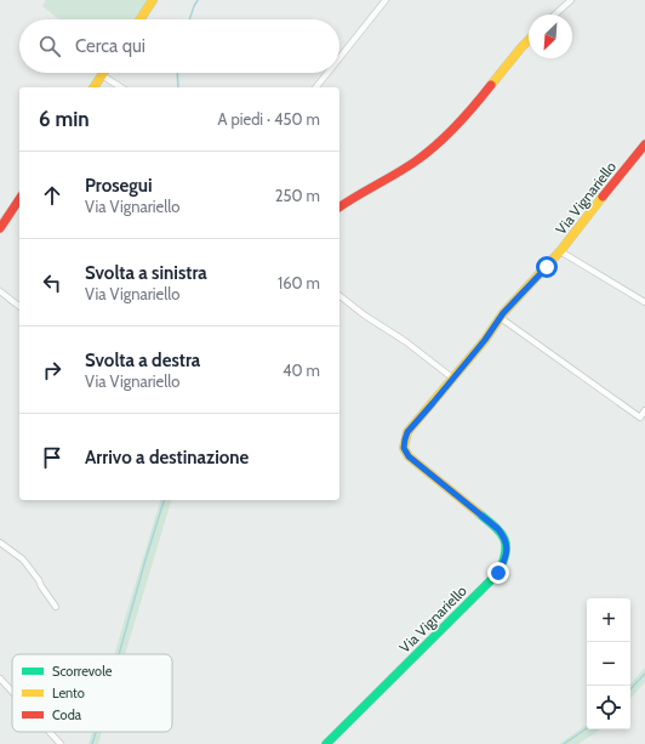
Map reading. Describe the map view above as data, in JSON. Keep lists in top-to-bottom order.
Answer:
{
  "streets": {
    "street": ["Via Vignariello"]
  },
  "legend": ["Scorrevole", "Lento", "Coda"],
  "north": "bottom left",
  "page": {
    "search": "Cerca qui",
    "heading": ["6 min", "A piedi · 450 m"],
    "list": [
      ["Prosegui", "Via Vignariello", "250 m"],
      ["Svolta a sinistra", "Via Vignariello", "160 m"],
      ["Svolta a destra", "Via Vignariello", "40 m"],
      "Arrivo a destinazione"
    ],
    "map_buttons": ["+", "−"]
  }
}
